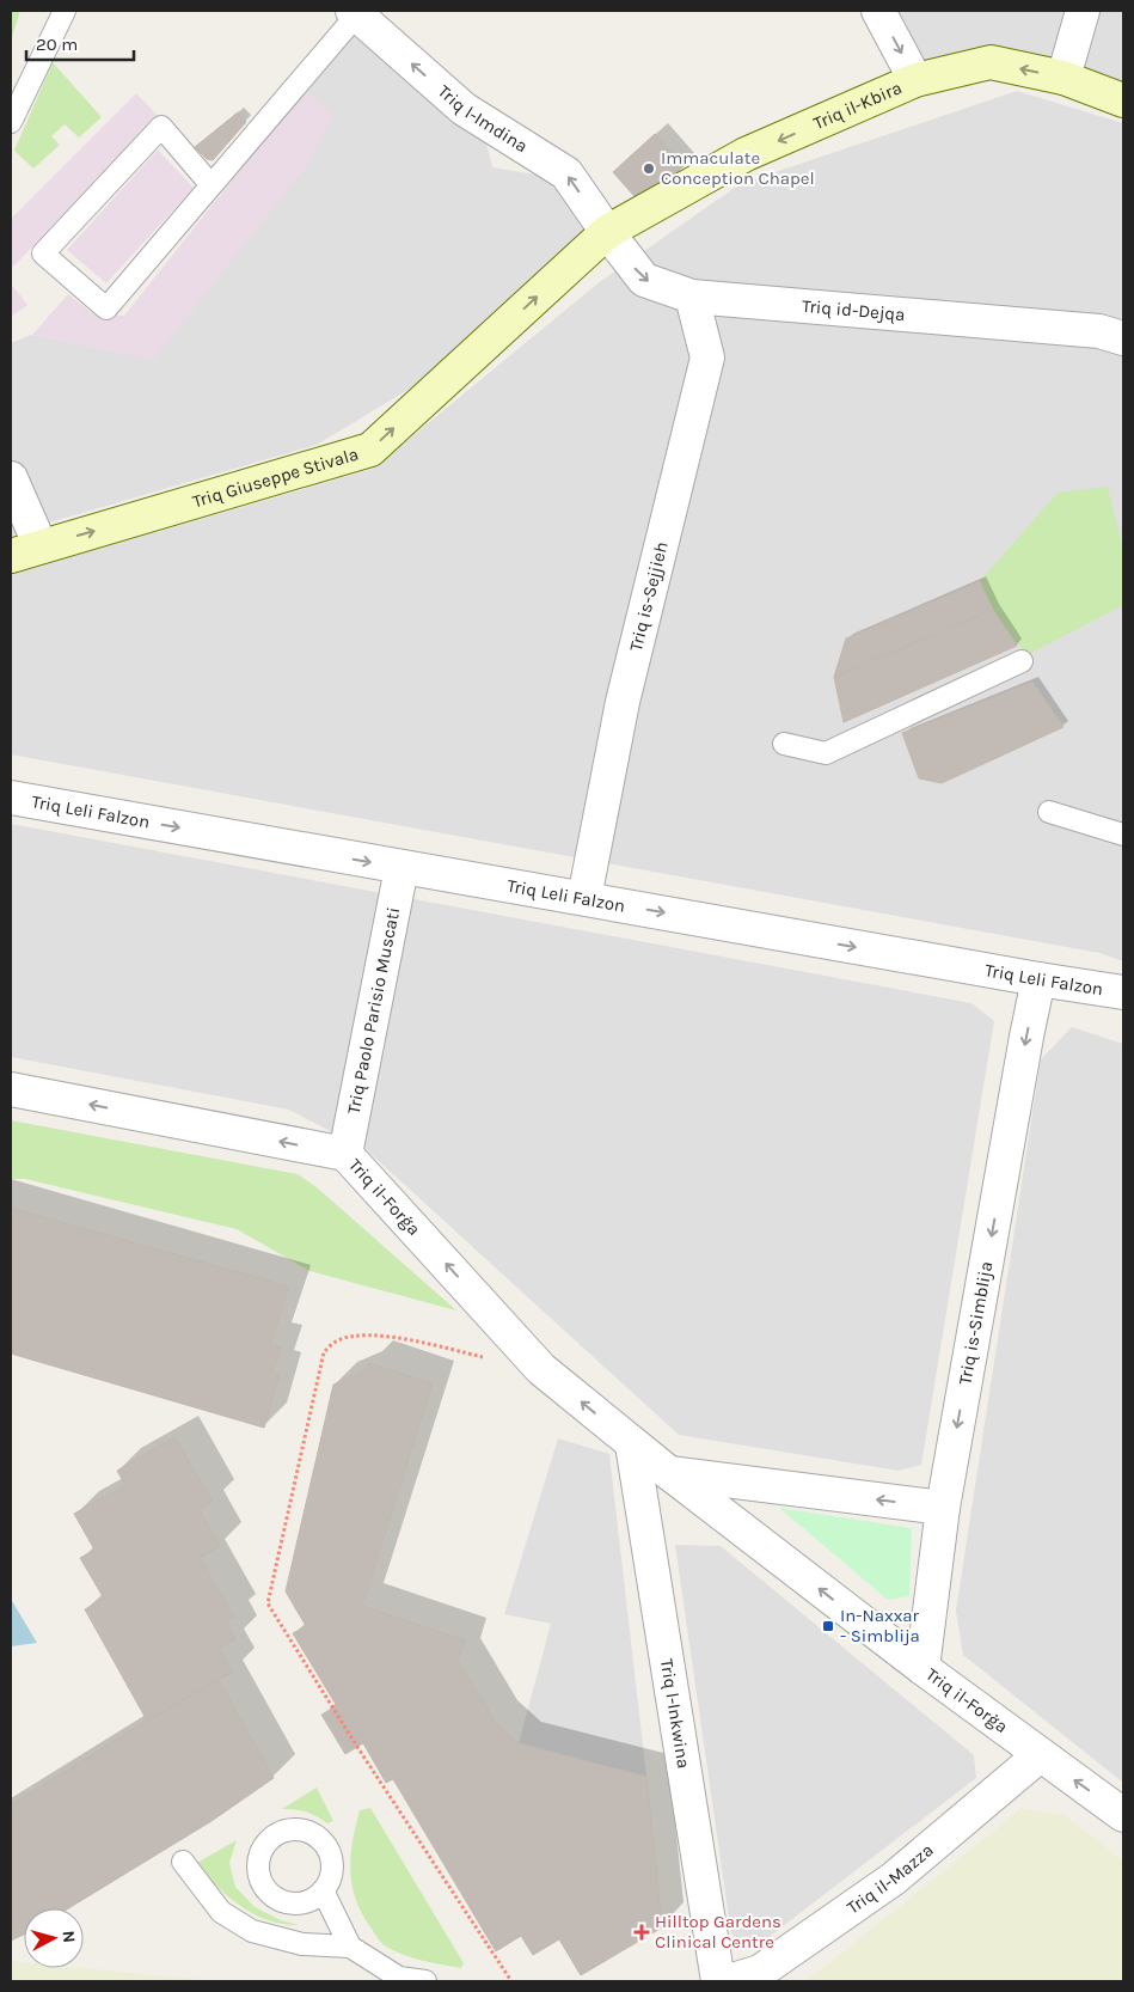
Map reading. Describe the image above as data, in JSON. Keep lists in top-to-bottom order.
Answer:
{
  "streets": {
    "street": [
      "Triq il-Kbira",
      "Triq l-Imdina",
      "Triq id-Dejqa",
      "Triq Giuseppe Stivala",
      "Triq is-Sejjieh",
      "Triq Leli Falzon",
      "Triq Paolo Parisio Muscati",
      "Triq il-Forġa",
      "Triq is-Simblija",
      "Triq l-Inkwina",
      "Triq il-Mazza"
    ]
  },
  "crossings": [
    ["Triq il-Kbira", "Triq l-Imdina"],
    ["Triq il-Kbira", "Triq id-Dejqa"],
    ["Triq il-Kbira", "Triq Giuseppe Stivala"],
    ["Triq l-Imdina", "Triq id-Dejqa"],
    ["Triq l-Imdina", "Triq Giuseppe Stivala"],
    ["Triq id-Dejqa", "Triq Giuseppe Stivala"],
    ["Triq id-Dejqa", "Triq is-Sejjieh"],
    ["Triq is-Sejjieh", "Triq Leli Falzon"],
    ["Triq Leli Falzon", "Triq Paolo Parisio Muscati"],
    ["Triq Leli Falzon", "Triq is-Simblija"],
    ["Triq Paolo Parisio Muscati", "Triq il-Forġa"],
    ["Triq il-Forġa", "Triq is-Simblija"],
    ["Triq il-Forġa", "Triq l-Inkwina"],
    ["Triq il-Forġa", "Triq il-Mazza"]
  ],
  "one_way": [
    "Triq il-Kbira",
    "Triq l-Imdina",
    "Triq Giuseppe Stivala",
    "Triq Leli Falzon",
    "Triq il-Forġa",
    "Triq is-Simblija"
  ],
  "places": {
    "other": ["Immaculate Conception Chapel"],
    "transit": ["In-Naxxar - Simblija"],
    "health": ["Hilltop Gardens Clinical Centre"]
  },
  "scale_bar": "20 m",
  "north": "right"
}
